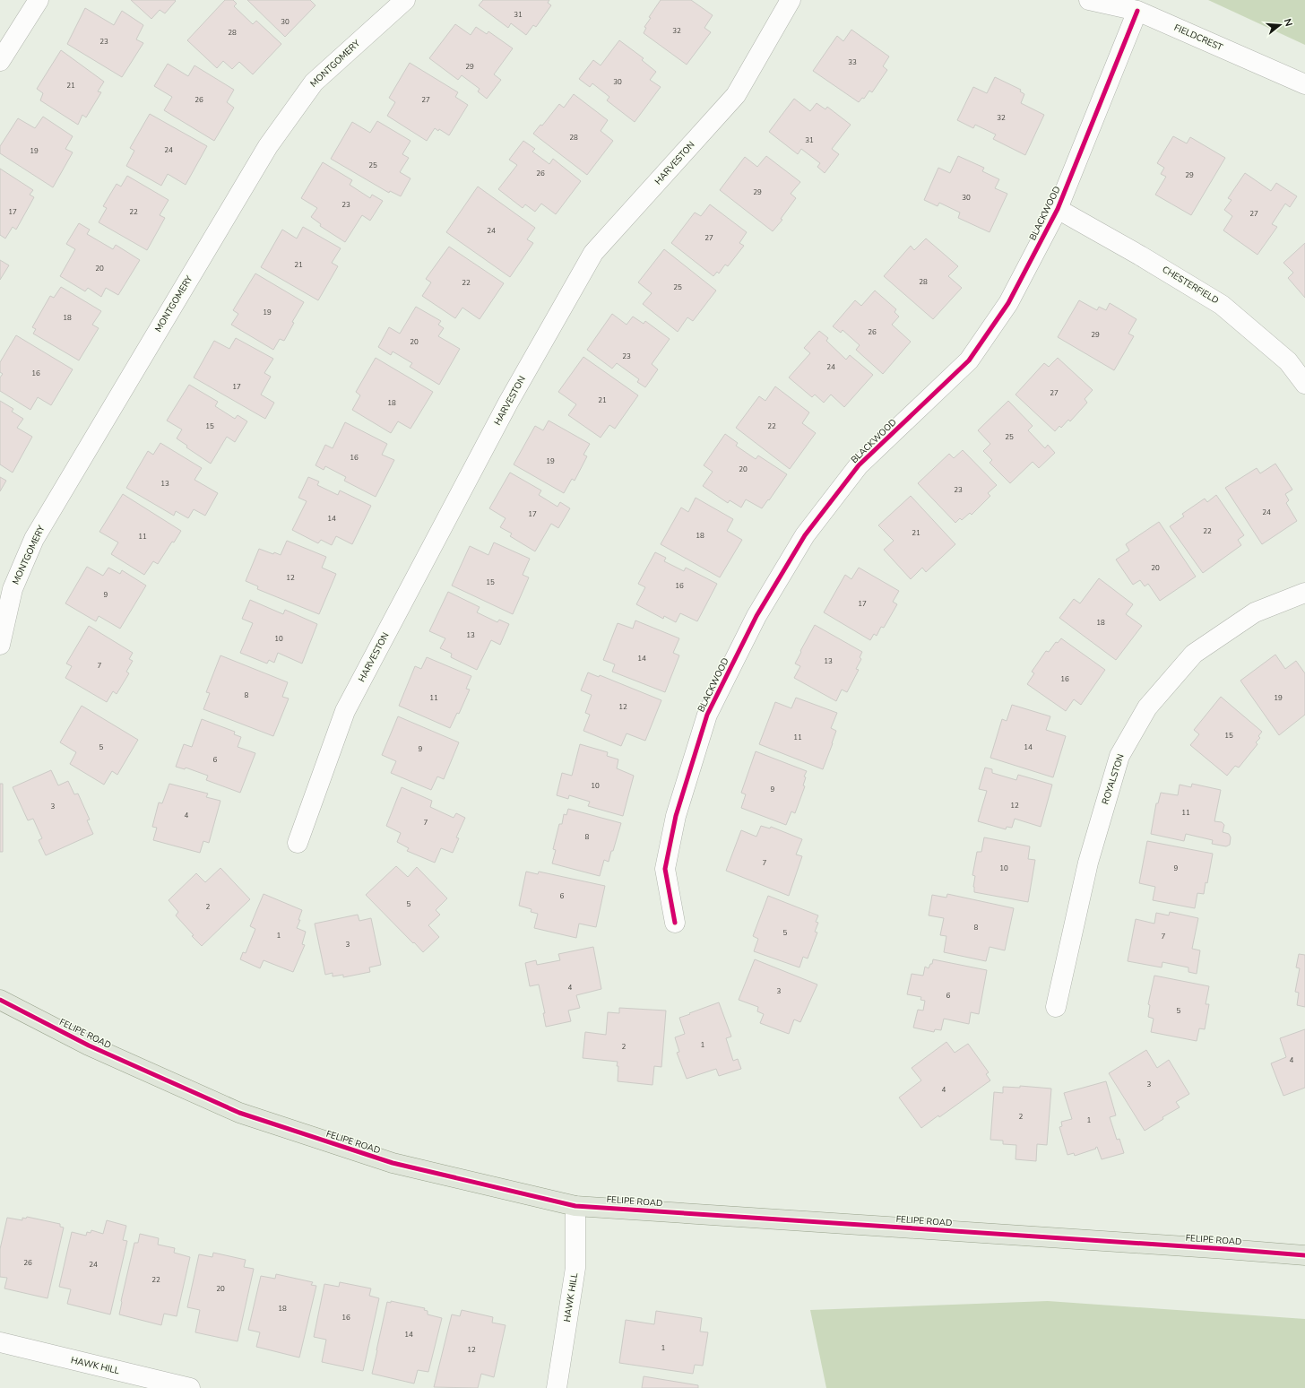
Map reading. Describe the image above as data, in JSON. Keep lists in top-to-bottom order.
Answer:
{
  "streets": {
    "main road": ["FELIPE ROAD"],
    "street": [
      "FIELDCREST",
      "MONTGOMERY",
      "HARVESTON",
      "BLACKWOOD",
      "CHESTERFIELD",
      "ROYALSTON",
      "HAWK HILL"
    ]
  },
  "crossings": [
    ["FIELDCREST", "BLACKWOOD"],
    ["BLACKWOOD", "CHESTERFIELD"],
    ["FELIPE ROAD", "HAWK HILL"]
  ],
  "house_numbers": [
    "31",
    "30",
    "32",
    "28",
    "23",
    "33",
    "29",
    "30",
    "21",
    "26",
    "27",
    "32",
    "28",
    "31",
    "24",
    "19",
    "25",
    "26",
    "29",
    "29",
    "30",
    "23",
    "17",
    "22",
    "27",
    "24",
    "27",
    "21",
    "20",
    "28",
    "22",
    "25",
    "19",
    "18",
    "26",
    "29",
    "20",
    "23",
    "24",
    "16",
    "17",
    "27",
    "21",
    "18",
    "15",
    "22",
    "25",
    "16",
    "19",
    "20",
    "13",
    "23",
    "24",
    "17",
    "14",
    "22",
    "21",
    "18",
    "11",
    "20",
    "12",
    "15",
    "16",
    "9",
    "17",
    "18",
    "13",
    "10",
    "14",
    "13",
    "7",
    "16",
    "8",
    "11",
    "19",
    "12",
    "15",
    "11",
    "5",
    "14",
    "9",
    "6",
    "10",
    "9",
    "12",
    "3",
    "11",
    "4",
    "7",
    "8",
    "7",
    "10",
    "9",
    "6",
    "5",
    "2",
    "8",
    "5",
    "1",
    "7",
    "3",
    "4",
    "3",
    "6",
    "5",
    "1",
    "2",
    "4",
    "3",
    "4",
    "2",
    "1",
    "26",
    "24",
    "22",
    "20",
    "18",
    "16",
    "14",
    "1",
    "12"
  ],
  "north": "right"
}
